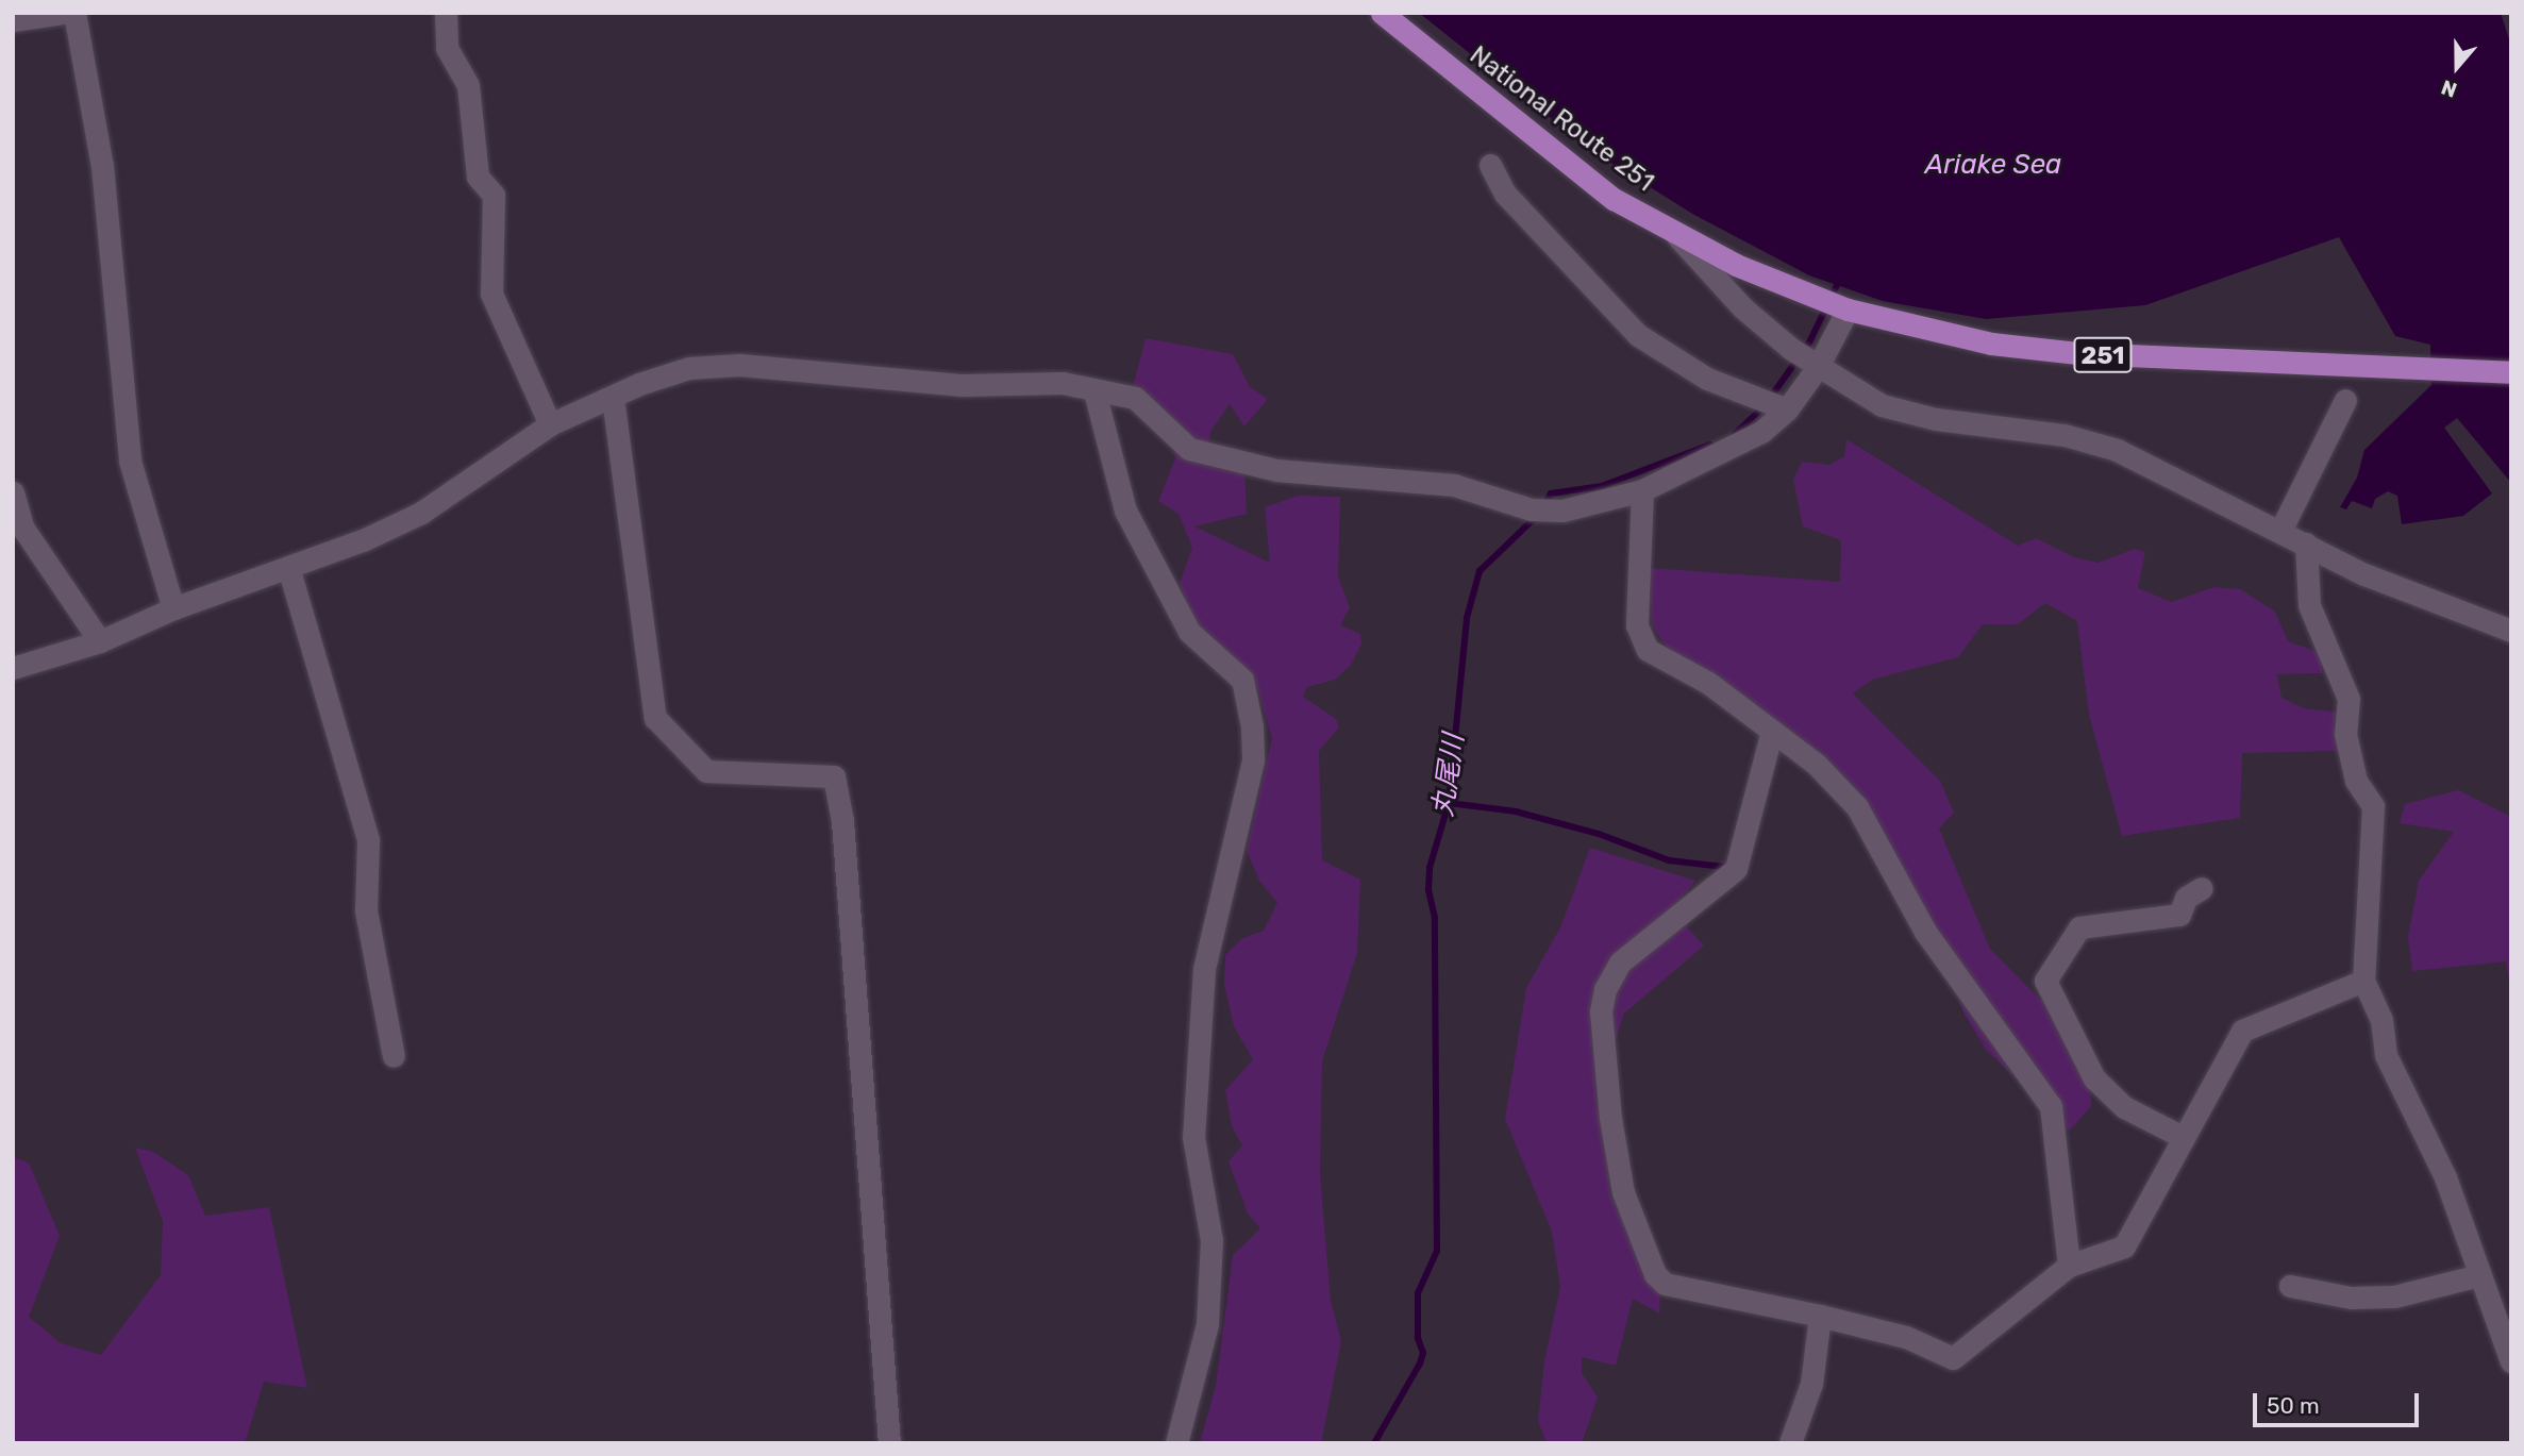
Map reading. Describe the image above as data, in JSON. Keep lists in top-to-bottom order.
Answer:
{
  "streets": {
    "highway": ["National Route 251", "251"]
  },
  "water": ["Ariake Sea", "丸尾川"],
  "scale_bar": "50 m",
  "north": "bottom"
}
